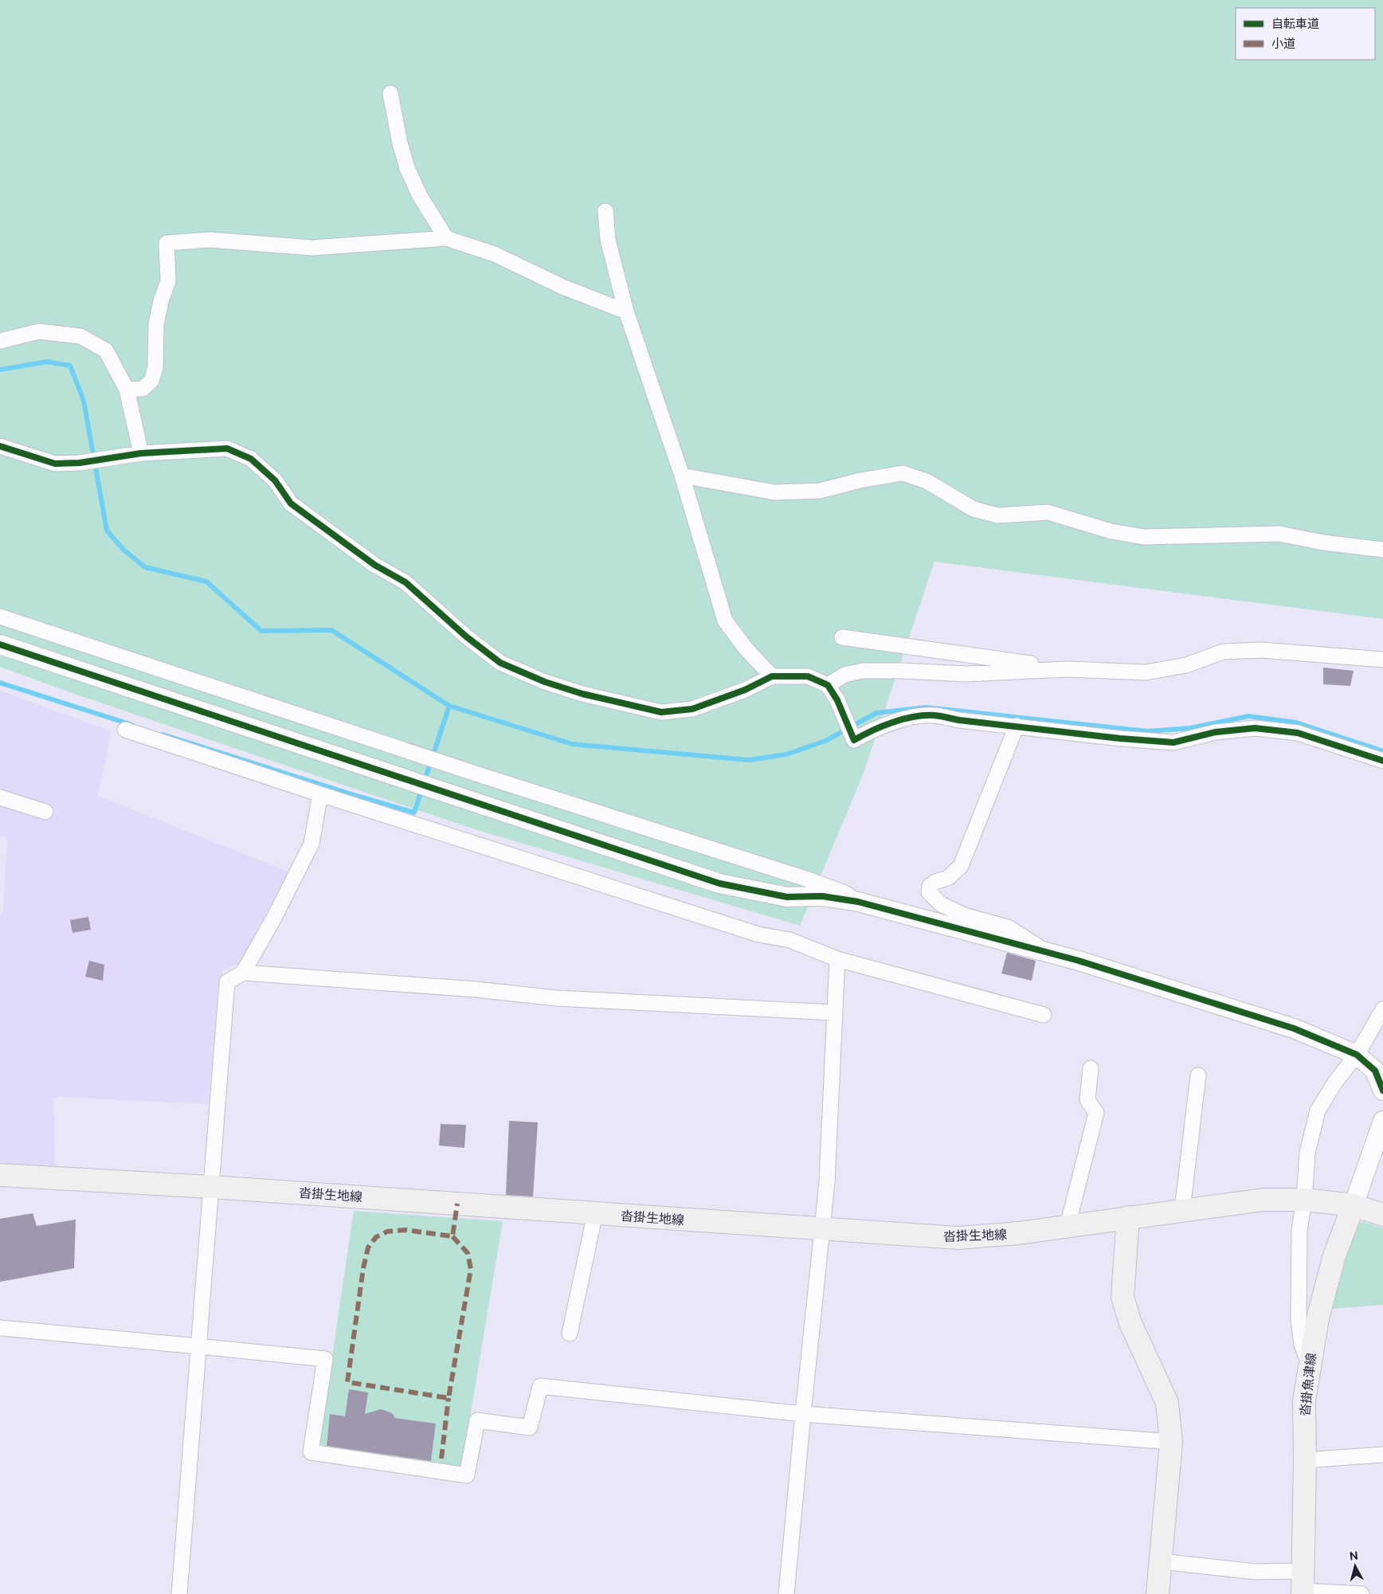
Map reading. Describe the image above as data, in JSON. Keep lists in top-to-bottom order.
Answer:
{
  "streets": {
    "main road": ["沓掛生地線", "沓掛魚津線"]
  },
  "legend": ["自転車道", "小道"],
  "north": "top"
}
